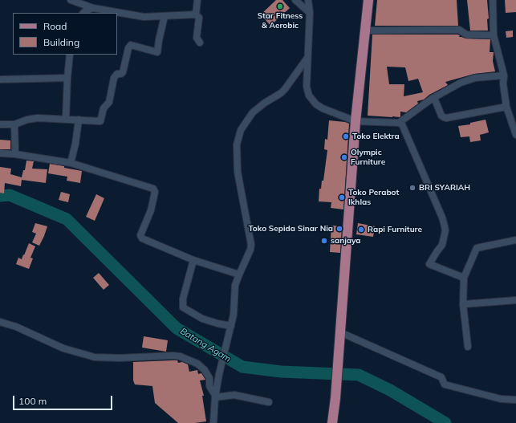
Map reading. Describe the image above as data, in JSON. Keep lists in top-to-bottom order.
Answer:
{
  "water": ["Batang Agam"],
  "places": [
    "Star Fitness & Aerobic",
    "Toko Elektra",
    "Olympic Furniture",
    "BRI SYARIAH",
    "Toko Perabot Ikhlas",
    "Toko Sepida Sinar Nia",
    "Rapi Furniture",
    "sanjaya"
  ],
  "legend": ["Road", "Building"],
  "scale_bar": "100 m"
}
